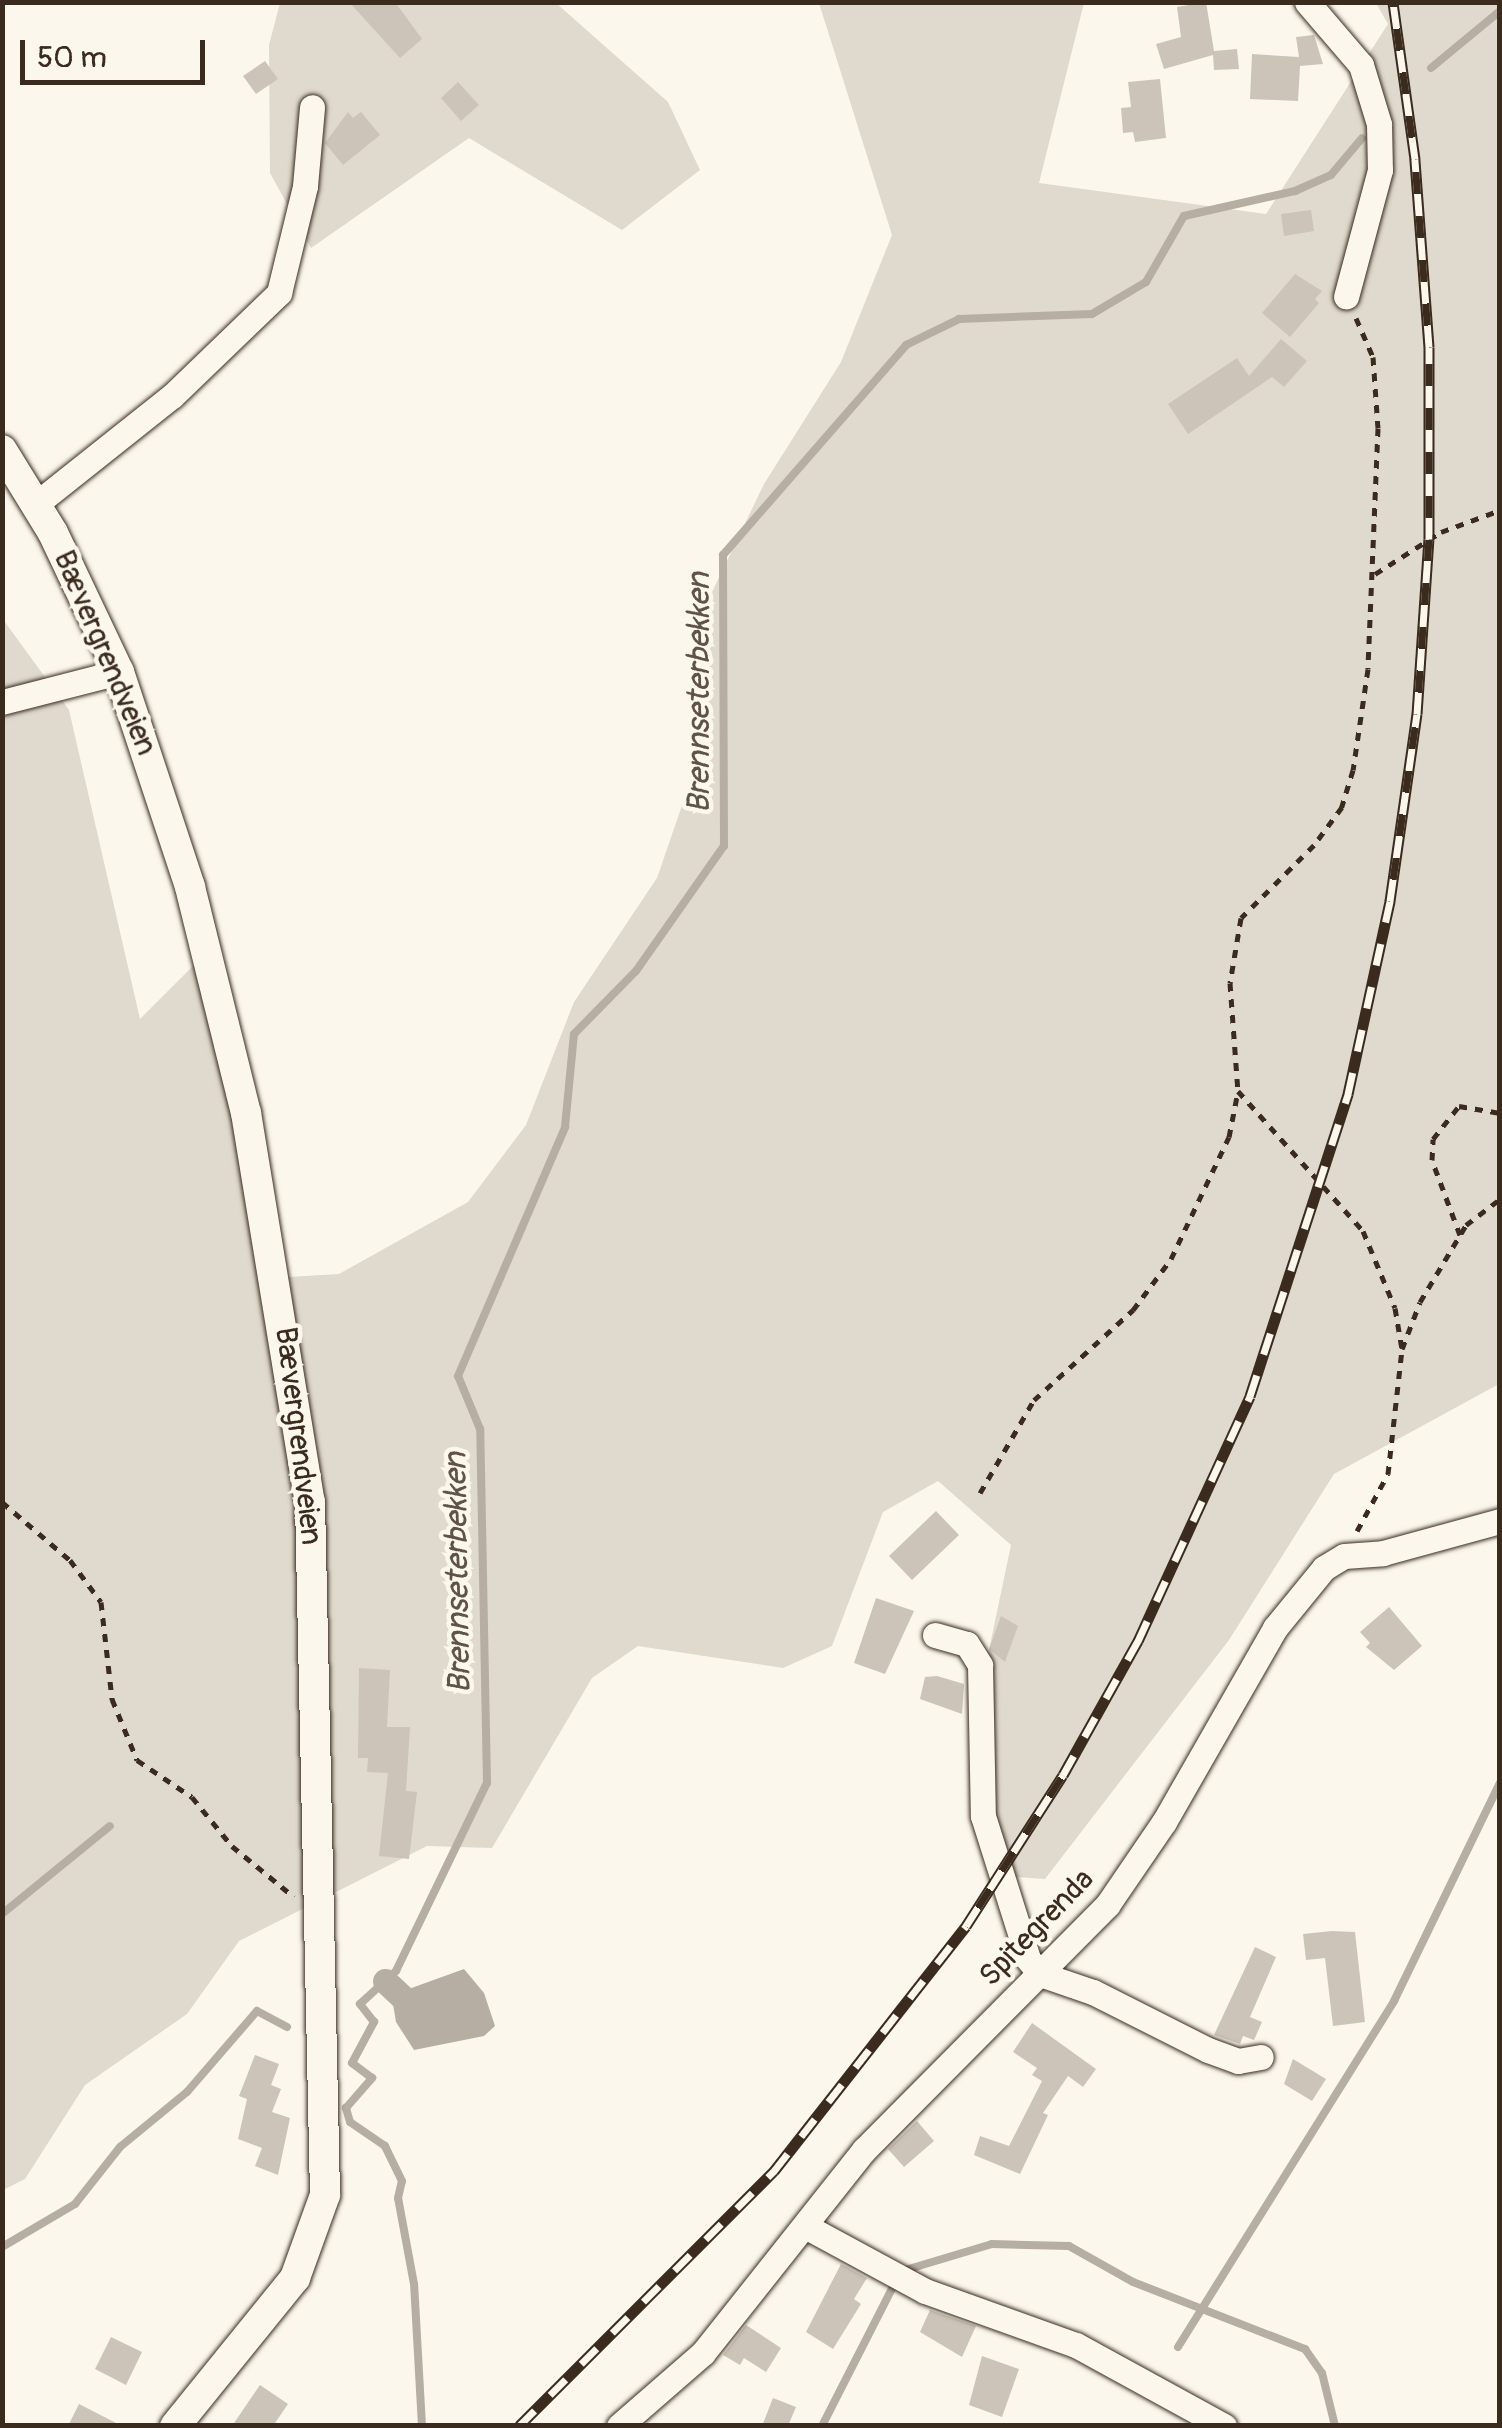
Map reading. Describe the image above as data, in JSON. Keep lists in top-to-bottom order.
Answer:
{
  "streets": {
    "main road": ["Bævergrendveien"],
    "street": ["Spitegrenda"]
  },
  "water": ["Brennseterbekken"],
  "scale_bar": "50 m"
}
